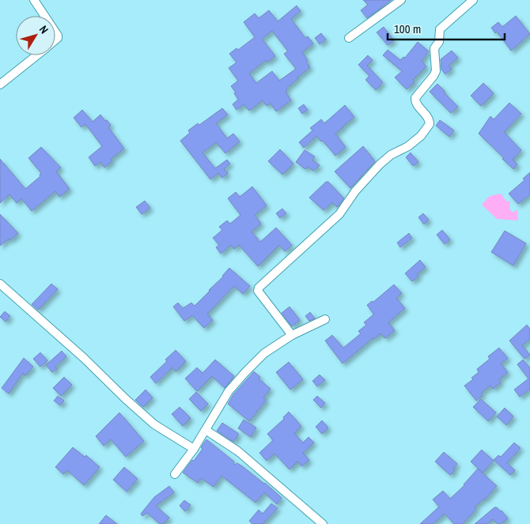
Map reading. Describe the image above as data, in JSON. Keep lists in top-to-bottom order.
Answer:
{
  "scale_bar": "100 m",
  "north": "top right"
}
